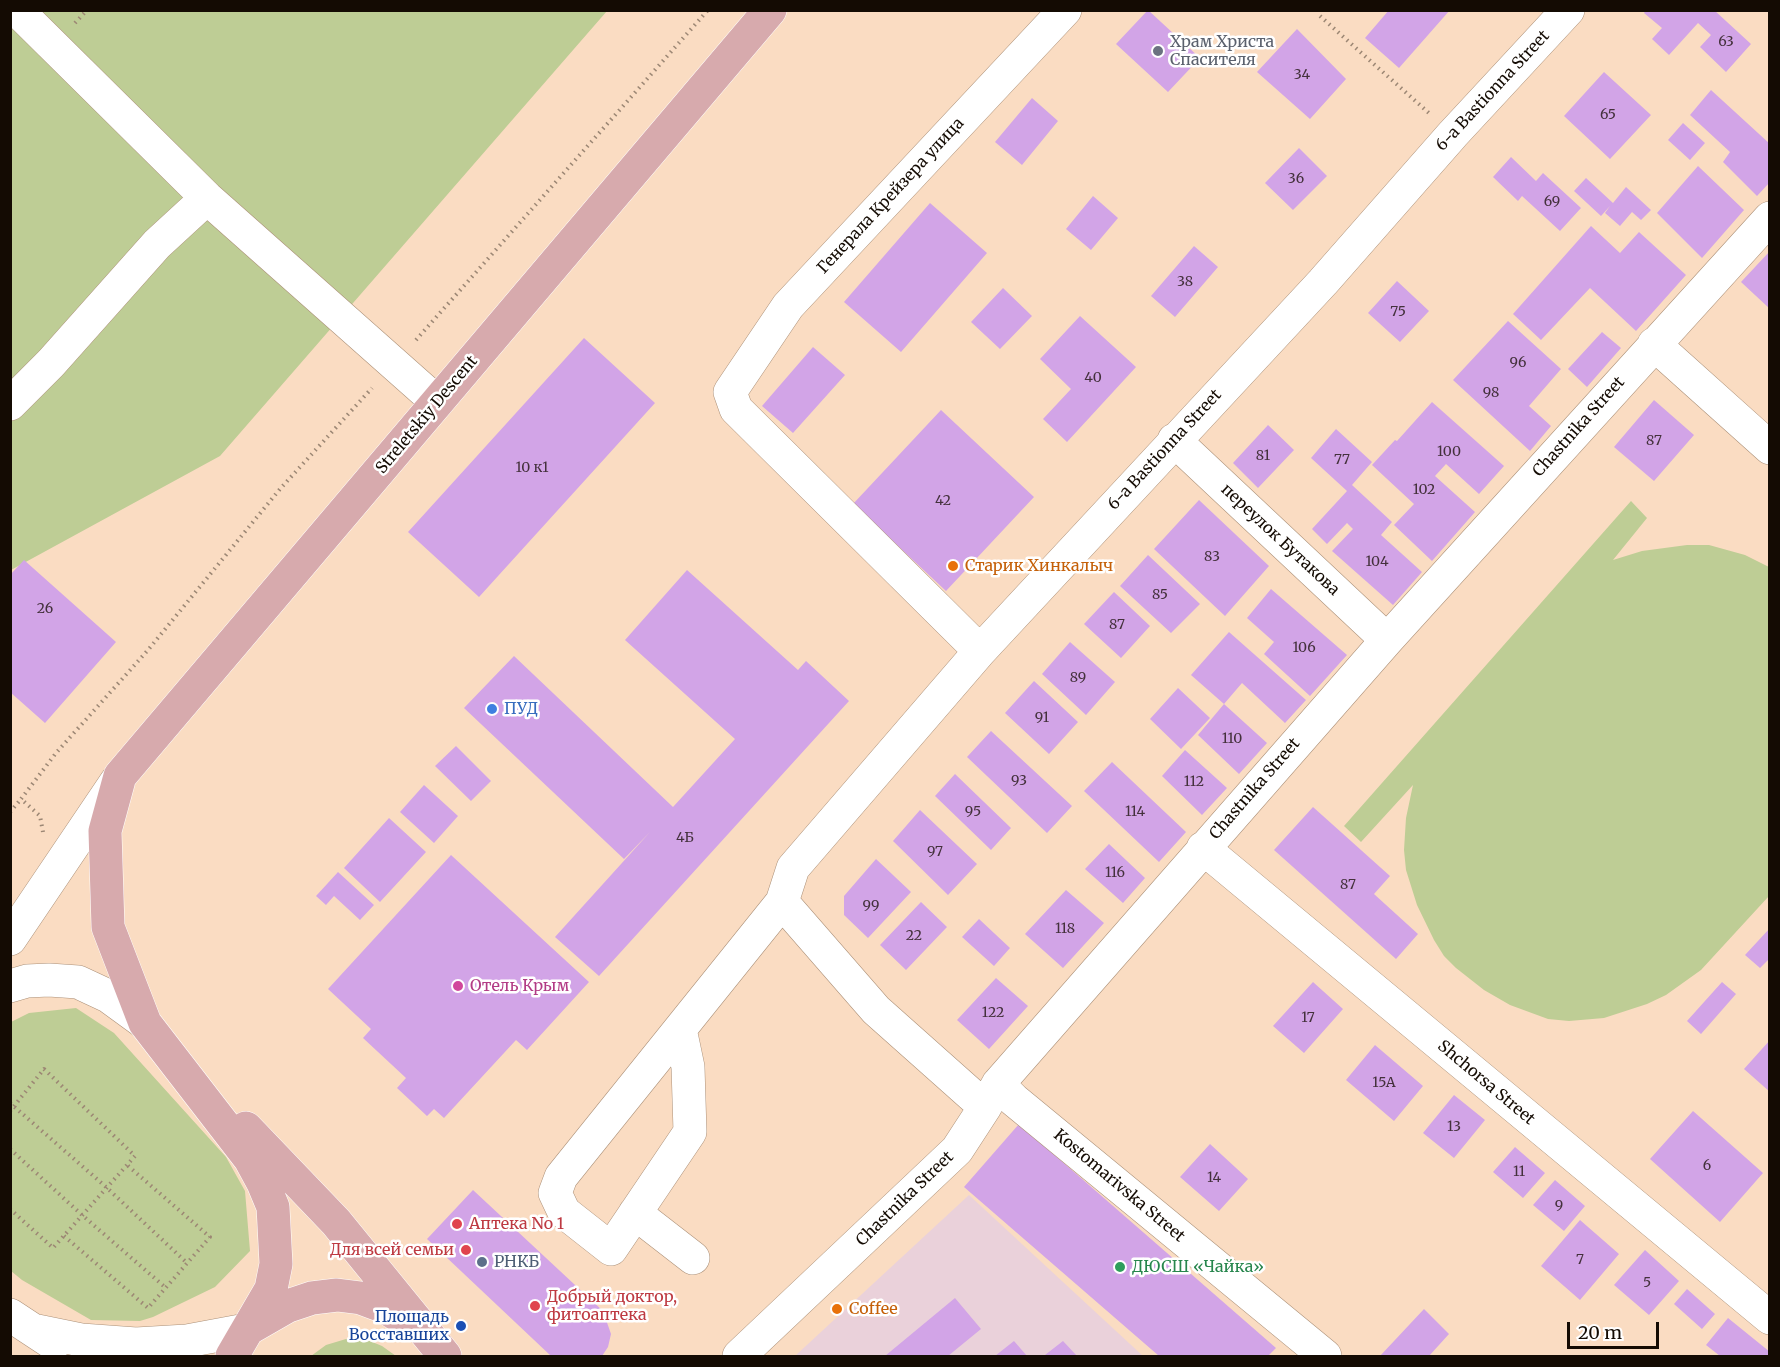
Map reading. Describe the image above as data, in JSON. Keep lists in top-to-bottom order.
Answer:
{
  "streets": {
    "main road": ["Streletskiy Descent"],
    "street": [
      "6-a Bastionna Street",
      "Генерала Крейзера улица",
      "Chastnika Street",
      "переулок Бутакова",
      "Shchorsa Street",
      "Kostomarivska Street"
    ]
  },
  "crossings": [
    ["6-a Bastionna Street", "Генерала Крейзера улица"],
    ["6-a Bastionna Street", "переулок Бутакова"],
    ["6-a Bastionna Street", "Kostomarivska Street"],
    ["Chastnika Street", "переулок Бутакова"],
    ["Chastnika Street", "Shchorsa Street"],
    ["Chastnika Street", "Kostomarivska Street"]
  ],
  "places": [
    "Храм Христа Спасителя",
    "Старик Хинкалыч",
    "ПУД",
    "Отель Крым",
    "Аптека No 1",
    "Для всей семьи",
    "РНКБ",
    "ДЮСШ «Чайка»",
    "Добрый доктор, фитоаптека",
    "Coffee",
    "Площадь Восставших"
  ],
  "house_numbers": [
    "63",
    "34",
    "65",
    "36",
    "69",
    "38",
    "75",
    "96",
    "40",
    "98",
    "87",
    "100",
    "81",
    "77",
    "10 к1",
    "102",
    "42",
    "83",
    "104",
    "85",
    "26",
    "87",
    "106",
    "89",
    "91",
    "110",
    "93",
    "112",
    "95",
    "114",
    "4Б",
    "97",
    "116",
    "87",
    "99",
    "118",
    "22",
    "122",
    "17",
    "15А",
    "13",
    "6",
    "11",
    "14",
    "9",
    "7",
    "5"
  ],
  "scale_bar": "20 m"
}
